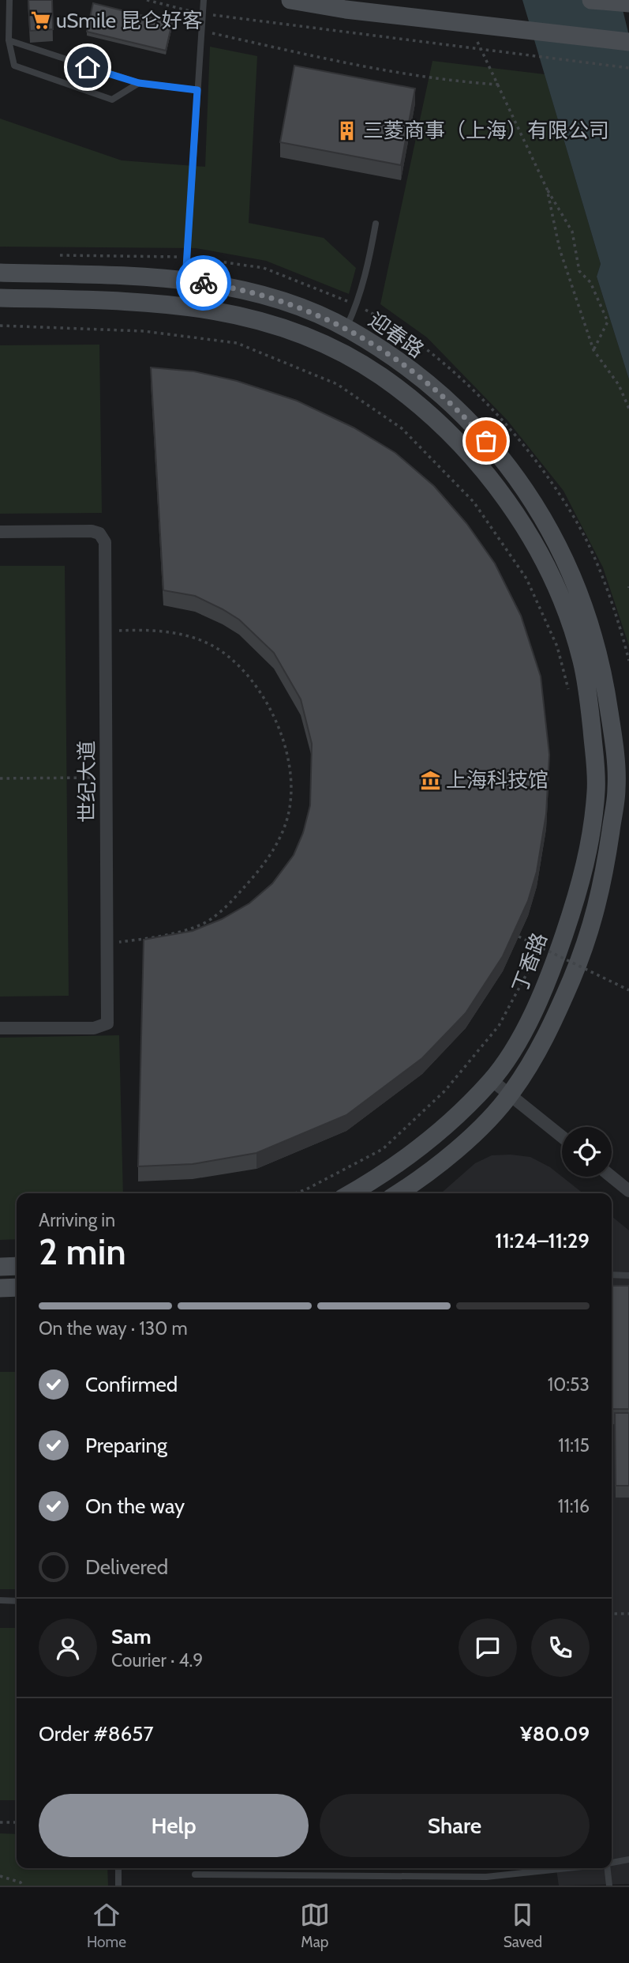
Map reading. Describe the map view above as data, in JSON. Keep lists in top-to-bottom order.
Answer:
{
  "streets": {
    "street": ["迎春路", "世纪大道", "丁香路"]
  },
  "crossings": [
    ["迎春路", "丁香路"]
  ],
  "places": {
    "supermarket": ["uSmile 昆仑好客"],
    "building": ["三菱商事（上海）有限公司"],
    "museum": ["上海科技馆"]
  },
  "page": {
    "heading": ["2 min", "Arriving in", "11:24–11:29"],
    "panel": [
      "Sam",
      "Courier · 4.9",
      "Order #8657",
      "¥80.09"
    ],
    "bar": "On the way · 130 m",
    "list": [
      ["Confirmed", "10:53"],
      ["Preparing", "11:15"],
      ["On the way", "11:16"],
      "Delivered"
    ],
    "buttons": ["Help", "Share"],
    "tabs": ["Home", "Map", "Saved"]
  }
}
